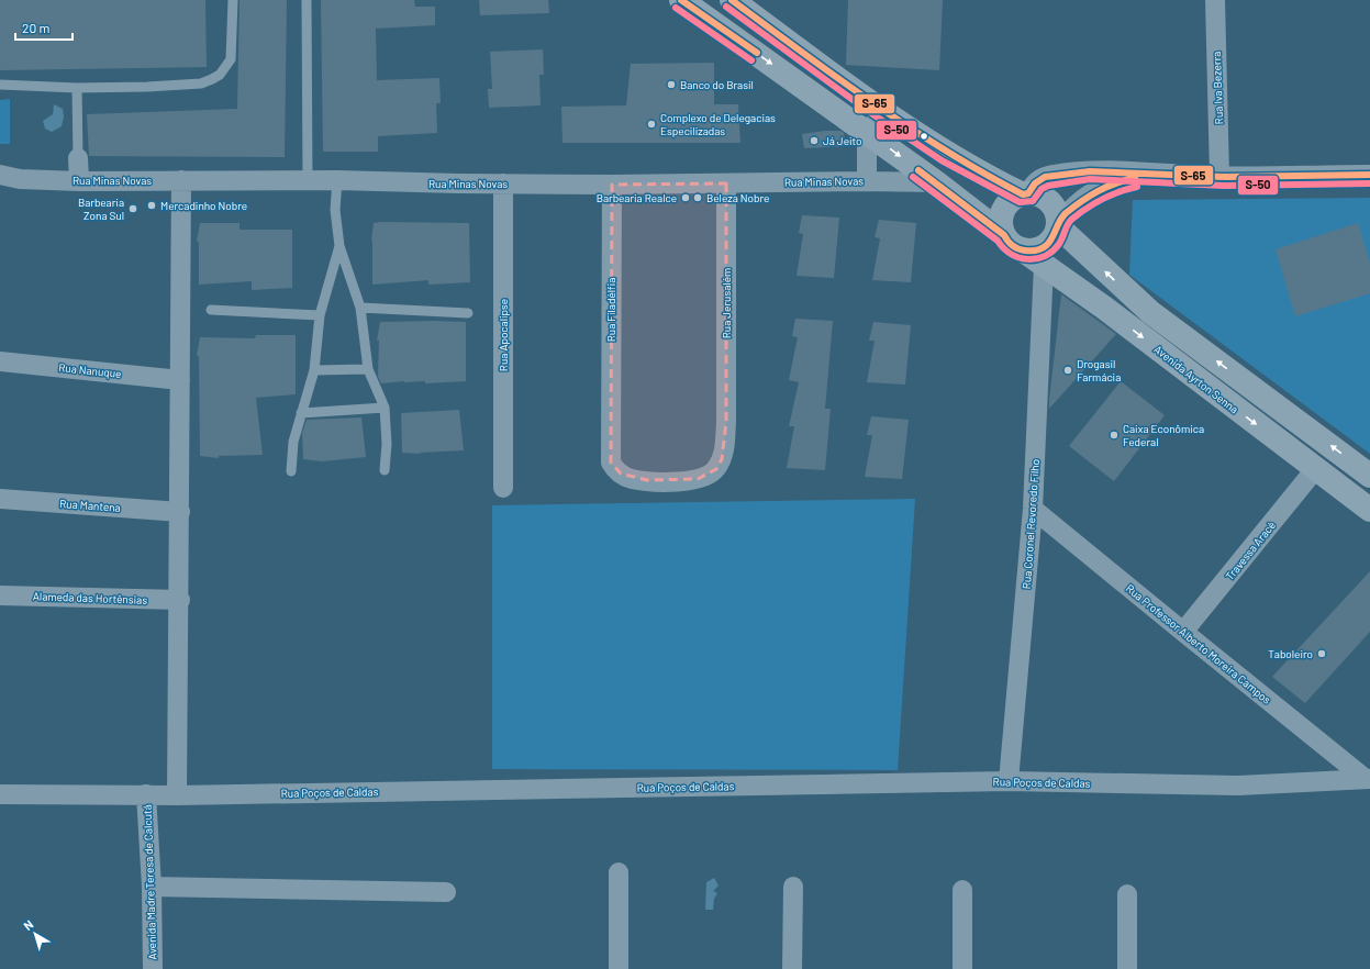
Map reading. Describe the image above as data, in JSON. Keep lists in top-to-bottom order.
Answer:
{
  "streets": {
    "main road": ["Avenida Ayrton Senna"],
    "street": [
      "Rua Iva Bezerra",
      "Rua Minas Novas",
      "Rua Jerusalém",
      "Rua Filadélfia",
      "Rua Apocalipse",
      "Rua Nanuque",
      "Rua Mantena",
      "Rua Coronel Revoredo Filho",
      "Travessa Aracè",
      "Alameda das Hortênsias",
      "Rua Professor Alberto Moreira Campos",
      "Rua Poços de Caldas",
      "Avenida Madre Teresa de Calcutá"
    ]
  },
  "crossings": [
    ["Rua Minas Novas", "Rua Jerusalém"],
    ["Rua Minas Novas", "Rua Filadélfia"],
    ["Rua Minas Novas", "Rua Apocalipse"],
    ["Rua Minas Novas", "Avenida Ayrton Senna"],
    ["Rua Jerusalém", "Rua Filadélfia"],
    ["Avenida Ayrton Senna", "Rua Coronel Revoredo Filho"],
    ["Avenida Ayrton Senna", "Travessa Aracè"],
    ["Rua Coronel Revoredo Filho", "Rua Professor Alberto Moreira Campos"],
    ["Rua Coronel Revoredo Filho", "Rua Poços de Caldas"],
    ["Travessa Aracè", "Rua Professor Alberto Moreira Campos"],
    ["Rua Professor Alberto Moreira Campos", "Rua Poços de Caldas"],
    ["Rua Poços de Caldas", "Avenida Madre Teresa de Calcutá"]
  ],
  "places": [
    "Banco do Brasil",
    "Complexo de Delegacias Especilizadas",
    "Já Jeito",
    "Barbearia Realce",
    "Beleza Nobre",
    "Mercadinho Nobre",
    "Barbearia Zona Sul",
    "Drogasil Farmácia",
    "Caixa Econômica Federal",
    "Taboleiro"
  ],
  "lines": ["transit line S-65", "transit line S-50"],
  "scale_bar": "20 m",
  "north": "top left"
}
